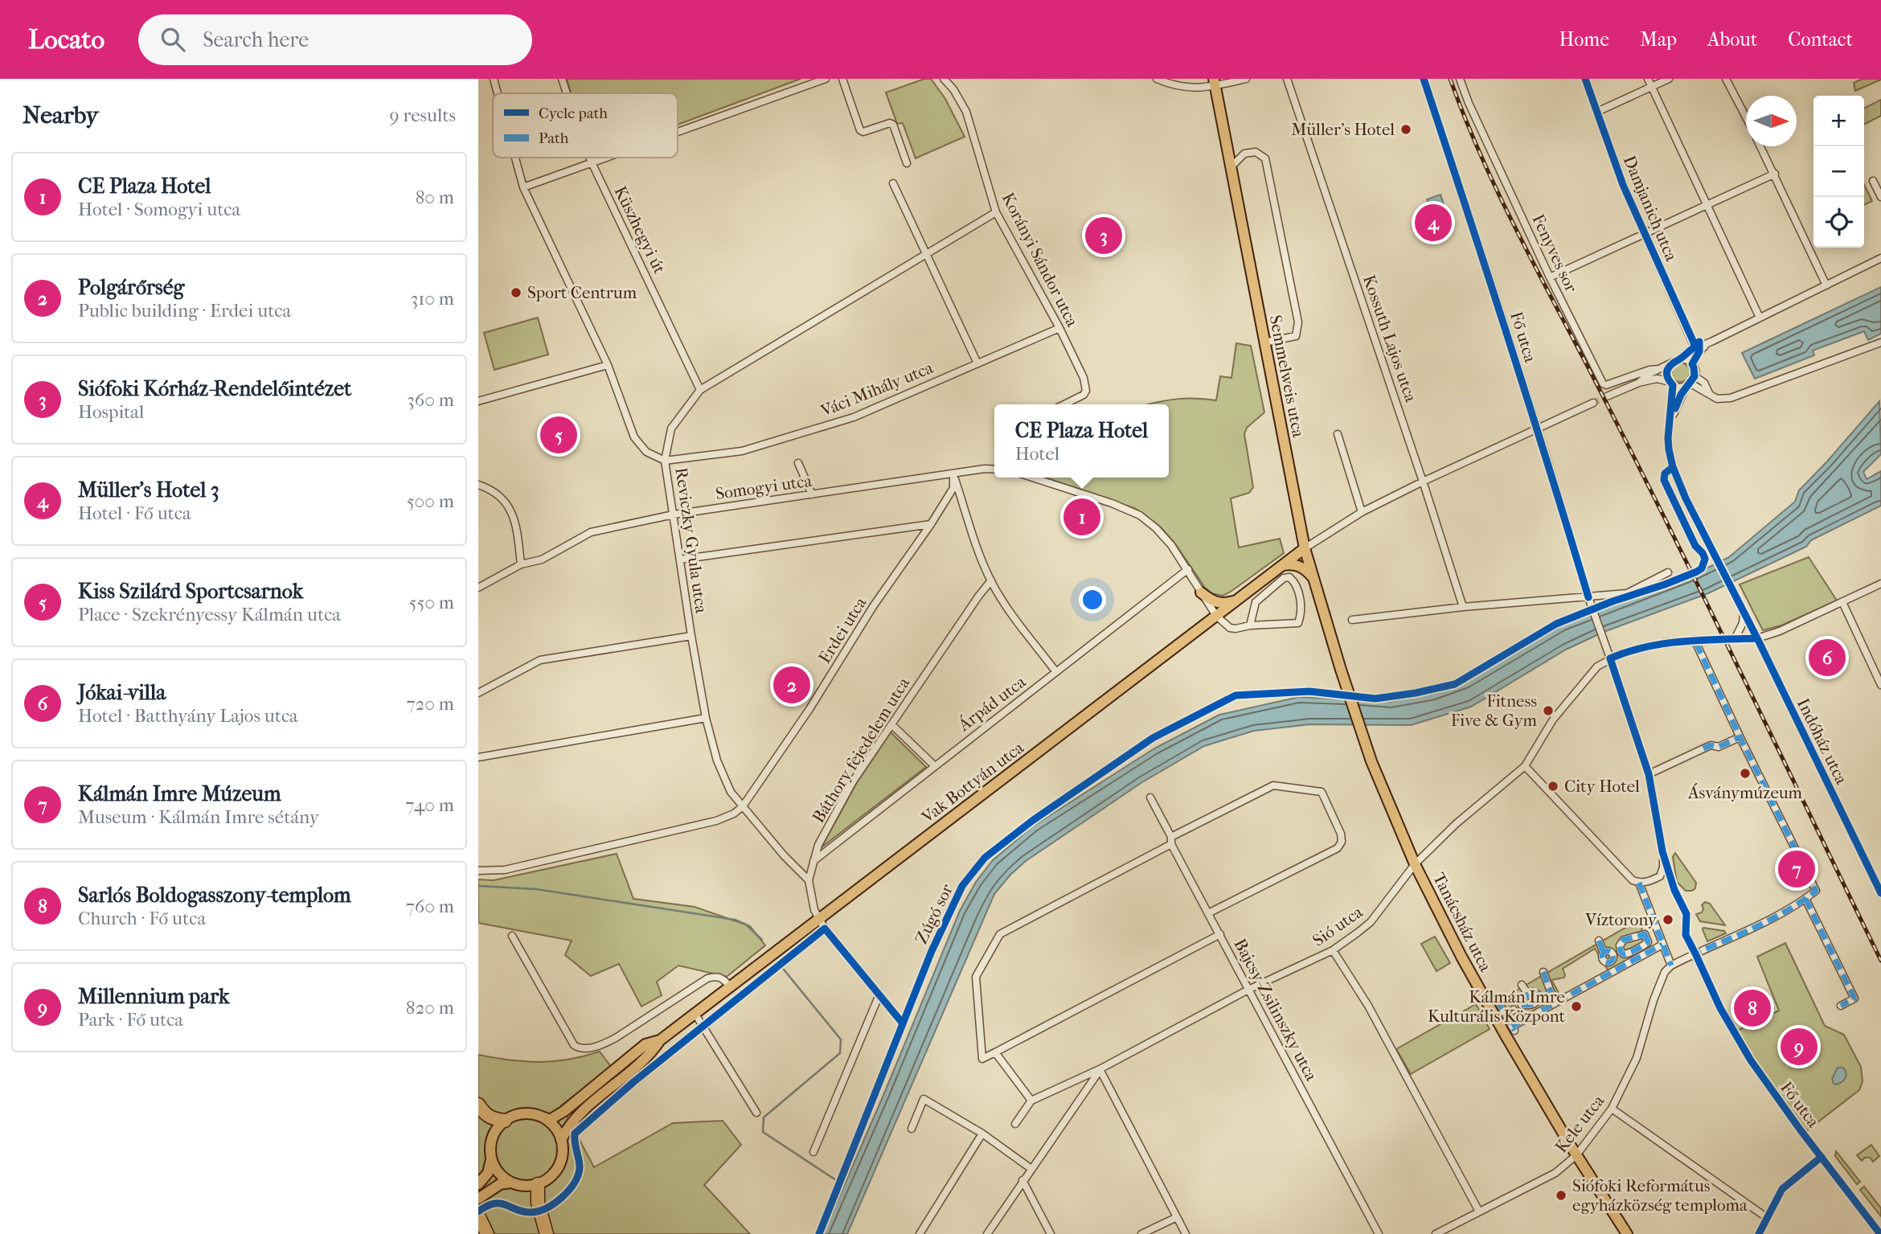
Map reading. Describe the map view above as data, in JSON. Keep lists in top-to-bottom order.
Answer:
{
  "streets": {
    "main road": ["Semmelweis utca", "Vak Bottyán utca", "Tanácsház utca"],
    "street": [
      "Damjanich utca",
      "Küszhegyi út",
      "Fenyves sor",
      "Korányi Sándor utca",
      "Fő utca",
      "Kossuth Lajos utca",
      "Váci Mihály utca",
      "Somogyi utca",
      "Reviczky Gyula utca",
      "Erdei utca",
      "Árpád utca",
      "Indóház utca",
      "Báthory fejedelem utca",
      "Sió utca",
      "Bajcsy-Zsilinszky utca",
      "Kele utca"
    ],
    "cycle path": ["Zúgó sor"]
  },
  "crossings": [
    ["Küszhegyi út", "Reviczky Gyula utca"],
    ["Korányi Sándor utca", "Váci Mihály utca"],
    ["Korányi Sándor utca", "Reviczky Gyula utca"],
    ["Fő utca", "Sió utca"],
    ["Semmelweis utca", "Vak Bottyán utca"],
    ["Semmelweis utca", "Tanácsház utca"],
    ["Váci Mihály utca", "Reviczky Gyula utca"],
    ["Somogyi utca", "Reviczky Gyula utca"],
    ["Somogyi utca", "Erdei utca"],
    ["Reviczky Gyula utca", "Erdei utca"],
    ["Reviczky Gyula utca", "Báthory fejedelem utca"],
    ["Árpád utca", "Báthory fejedelem utca"],
    ["Indóház utca", "Sió utca"],
    ["Báthory fejedelem utca", "Vak Bottyán utca"],
    ["Tanácsház utca", "Sió utca"],
    ["Tanácsház utca", "Kele utca"],
    ["Sió utca", "Bajcsy-Zsilinszky utca"]
  ],
  "places": [
    "Müller's Hotel",
    "Sport Centrum",
    "Fitness Five & Gym",
    "Ásványmúzeum",
    "City Hotel",
    "Víztorony",
    "Kálmán Imre Kulturális Központ",
    "Siófoki Református egyházközség temploma"
  ],
  "legend": ["Cycle path", "Path"],
  "north": "right",
  "page": {
    "header": "Locato",
    "search": "Search here",
    "nav": [
      "Home",
      "Map",
      "About",
      "Contact"
    ],
    "heading": ["Nearby", "9 results"],
    "map_buttons": ["+", "−"],
    "list": [
      {
        "mark": "1",
        "name": "CE Plaza Hotel",
        "note": "Hotel · Somogyi utca",
        "value": "80 m"
      },
      {
        "mark": "2",
        "name": "Polgárőrség",
        "note": "Public building · Erdei utca",
        "value": "310 m"
      },
      {
        "mark": "3",
        "name": "Siófoki Kórház-Rendelőintézet",
        "note": "Hospital",
        "value": "360 m"
      },
      {
        "mark": "4",
        "name": "Müller's Hotel 3",
        "note": "Hotel · Fő utca",
        "value": "500 m"
      },
      {
        "mark": "5",
        "name": "Kiss Szilárd Sportcsarnok",
        "note": "Place · Szekrényessy Kálmán utca",
        "value": "550 m"
      },
      {
        "mark": "6",
        "name": "Jókai-villa",
        "note": "Hotel · Batthyány Lajos utca",
        "value": "720 m"
      },
      {
        "mark": "7",
        "name": "Kálmán Imre Múzeum",
        "note": "Museum · Kálmán Imre sétány",
        "value": "740 m"
      },
      {
        "mark": "8",
        "name": "Sarlós Boldogasszony-templom",
        "note": "Church · Fő utca",
        "value": "760 m"
      },
      {
        "mark": "9",
        "name": "Millennium park",
        "note": "Park · Fő utca",
        "value": "820 m"
      }
    ],
    "pins": [
      "4",
      "3",
      "5",
      "1",
      "6",
      "2",
      "7",
      "8",
      "9"
    ],
    "popup": ["CE Plaza Hotel", "Hotel"]
  }
}
